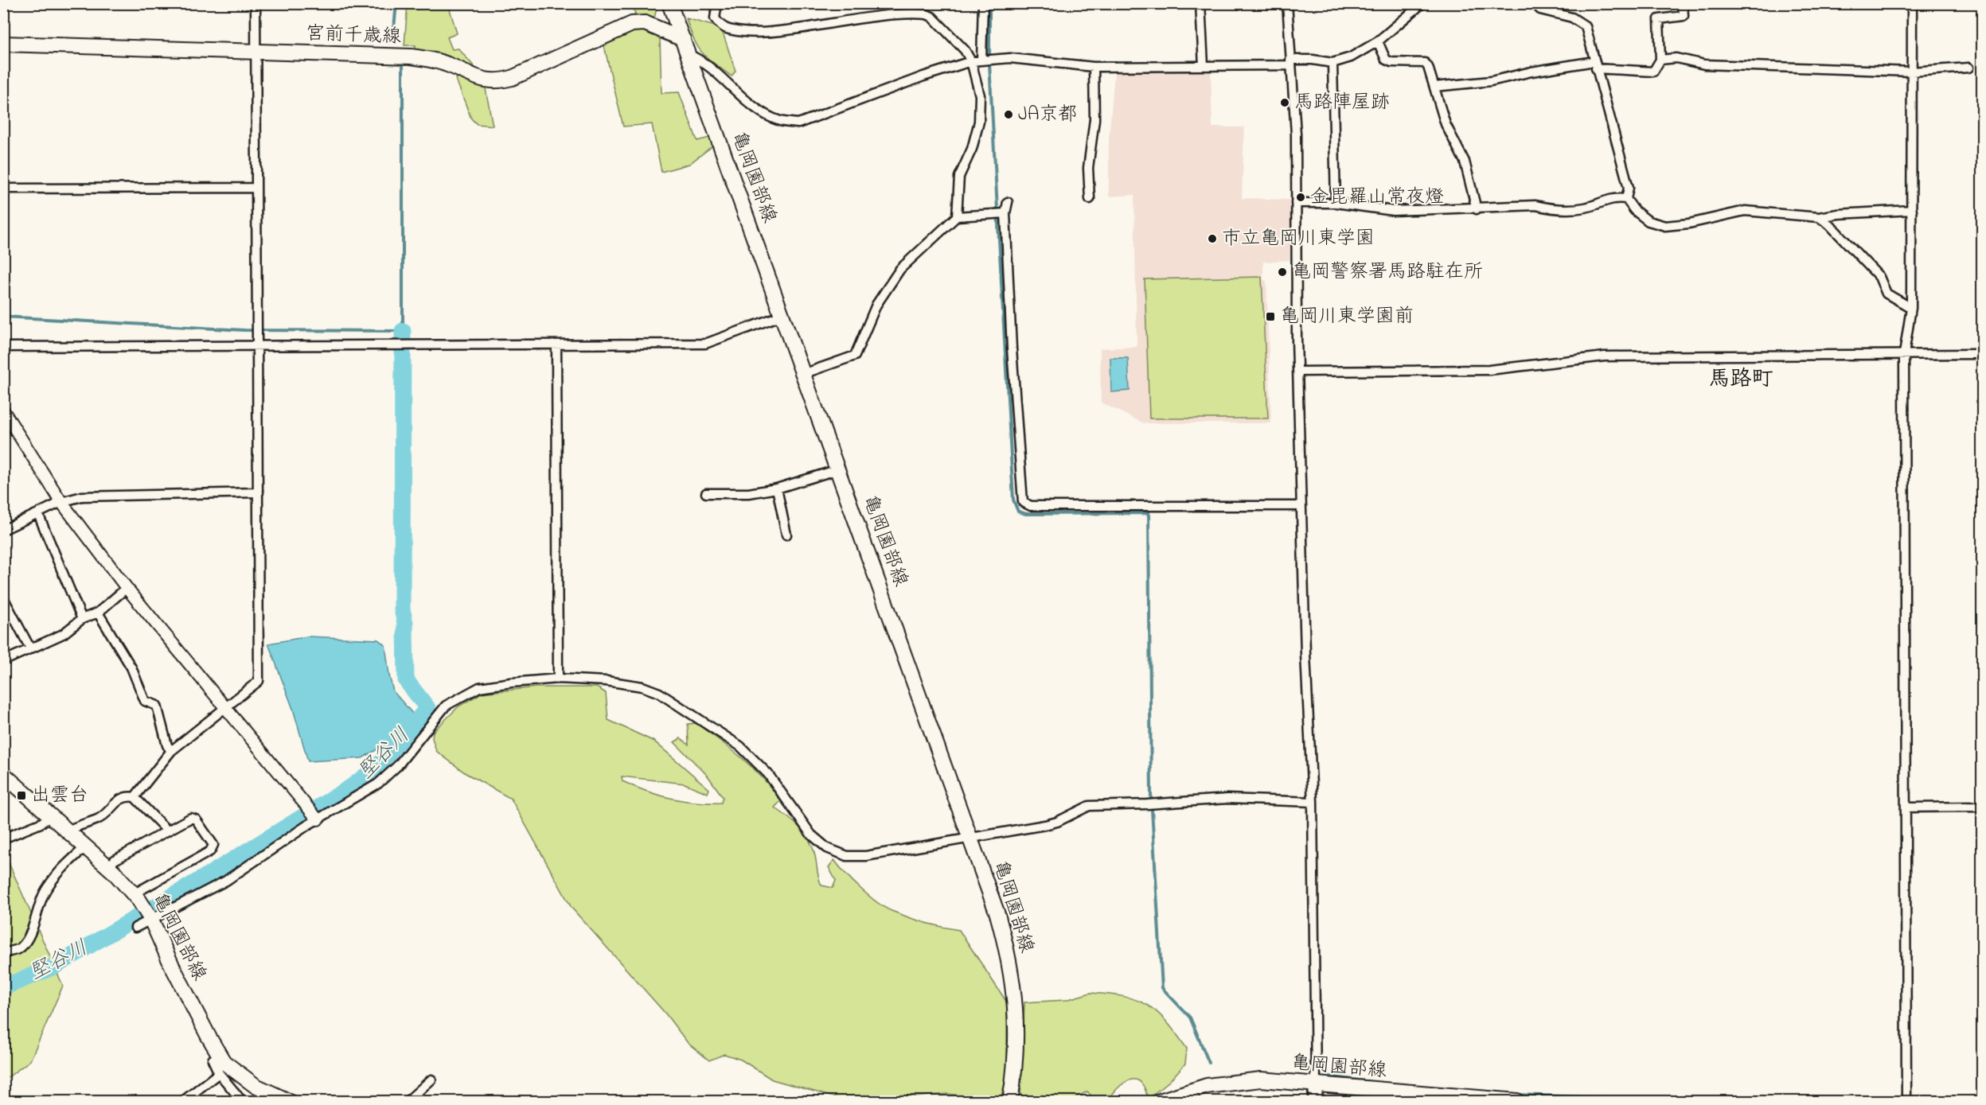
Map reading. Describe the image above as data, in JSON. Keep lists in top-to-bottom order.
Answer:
{
  "streets": {
    "main road": ["宮前千歳線", "亀岡園部線"]
  },
  "crossings": [
    ["宮前千歳線", "亀岡園部線"]
  ],
  "districts": ["馬路町"],
  "water": ["堅谷川"],
  "places": {
    "other": [
      "馬路陣屋跡",
      "JA京都",
      "金毘羅山常夜燈",
      "市立亀岡川東学園",
      "亀岡警察署馬路駐在所"
    ],
    "transit": ["亀岡川東学園前", "出雲台"]
  }
}
